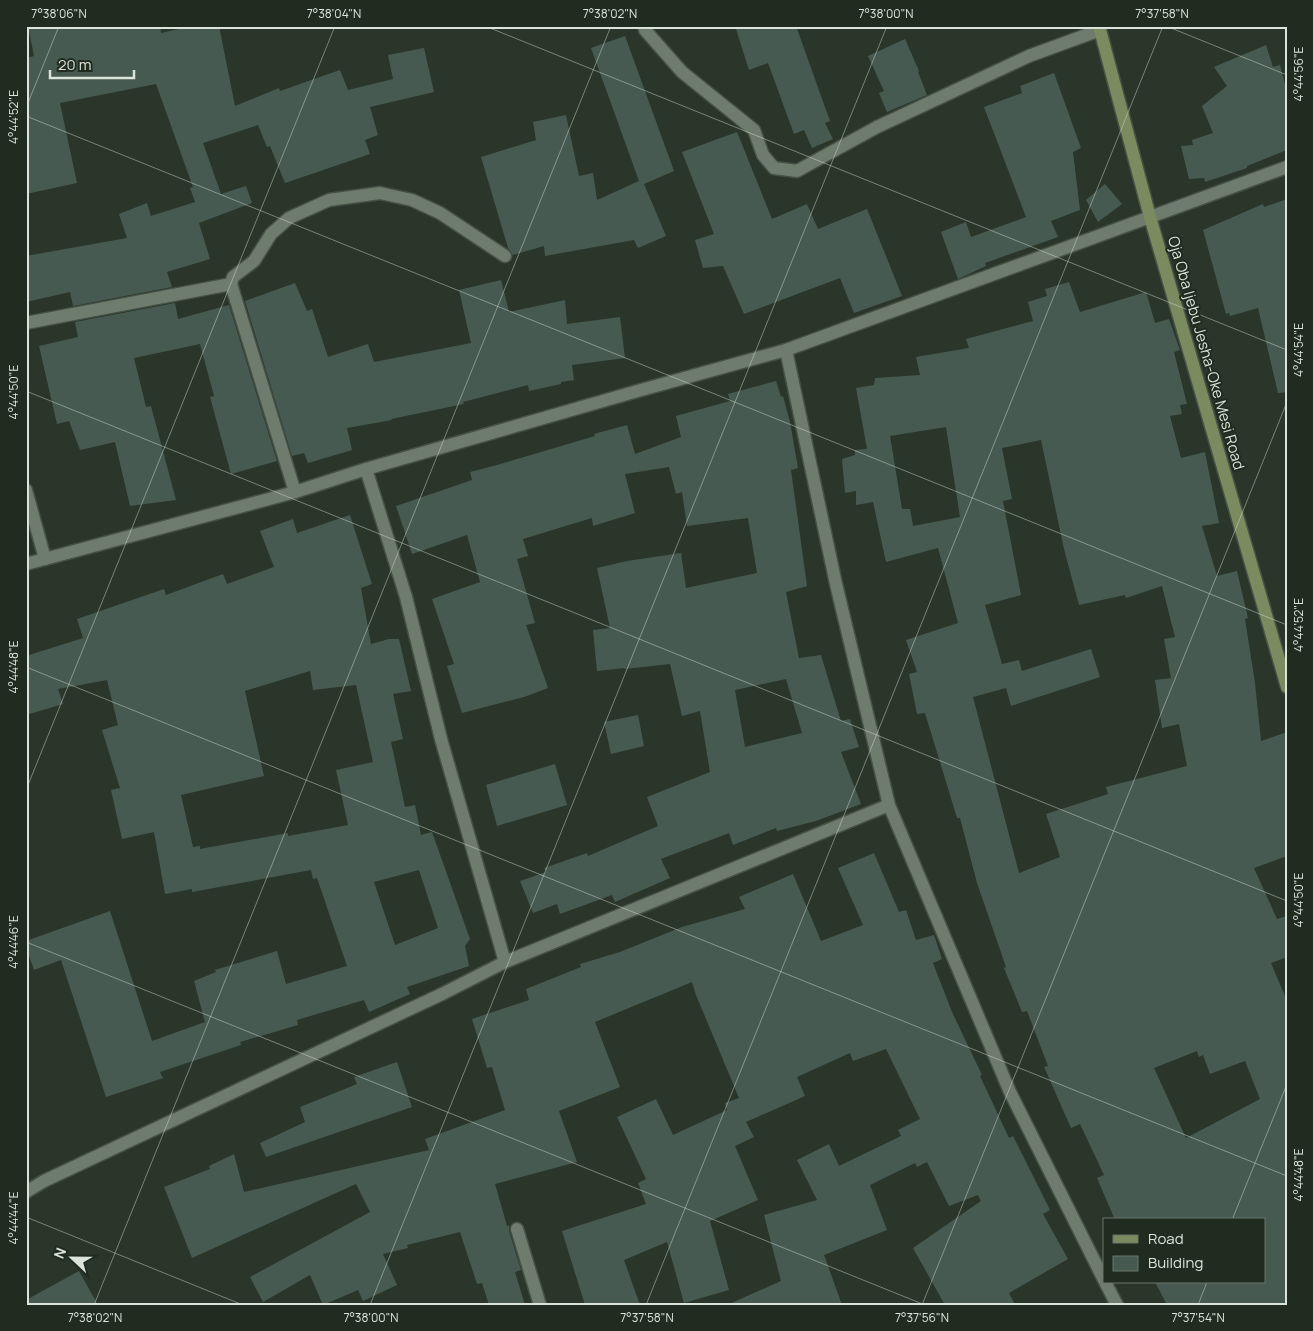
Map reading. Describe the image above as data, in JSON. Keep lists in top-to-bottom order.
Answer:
{
  "streets": {
    "main road": ["Oja Oba Ijebu Jesha-Oke Mesi Road"]
  },
  "legend": ["Road", "Building"],
  "scale_bar": "20 m",
  "north": "left",
  "coordinates": [
    "7°38'06\"N",
    "7°38'04\"N",
    "7°38'02\"N",
    "7°38'00\"N",
    "7°37'58\"N",
    "4°44'56\"E",
    "4°44'52\"E",
    "4°44'54\"E",
    "4°44'50\"E",
    "4°44'48\"E",
    "4°44'46\"E",
    "4°44'44\"E",
    "7°37'56\"N",
    "7°37'54\"N"
  ]
}
